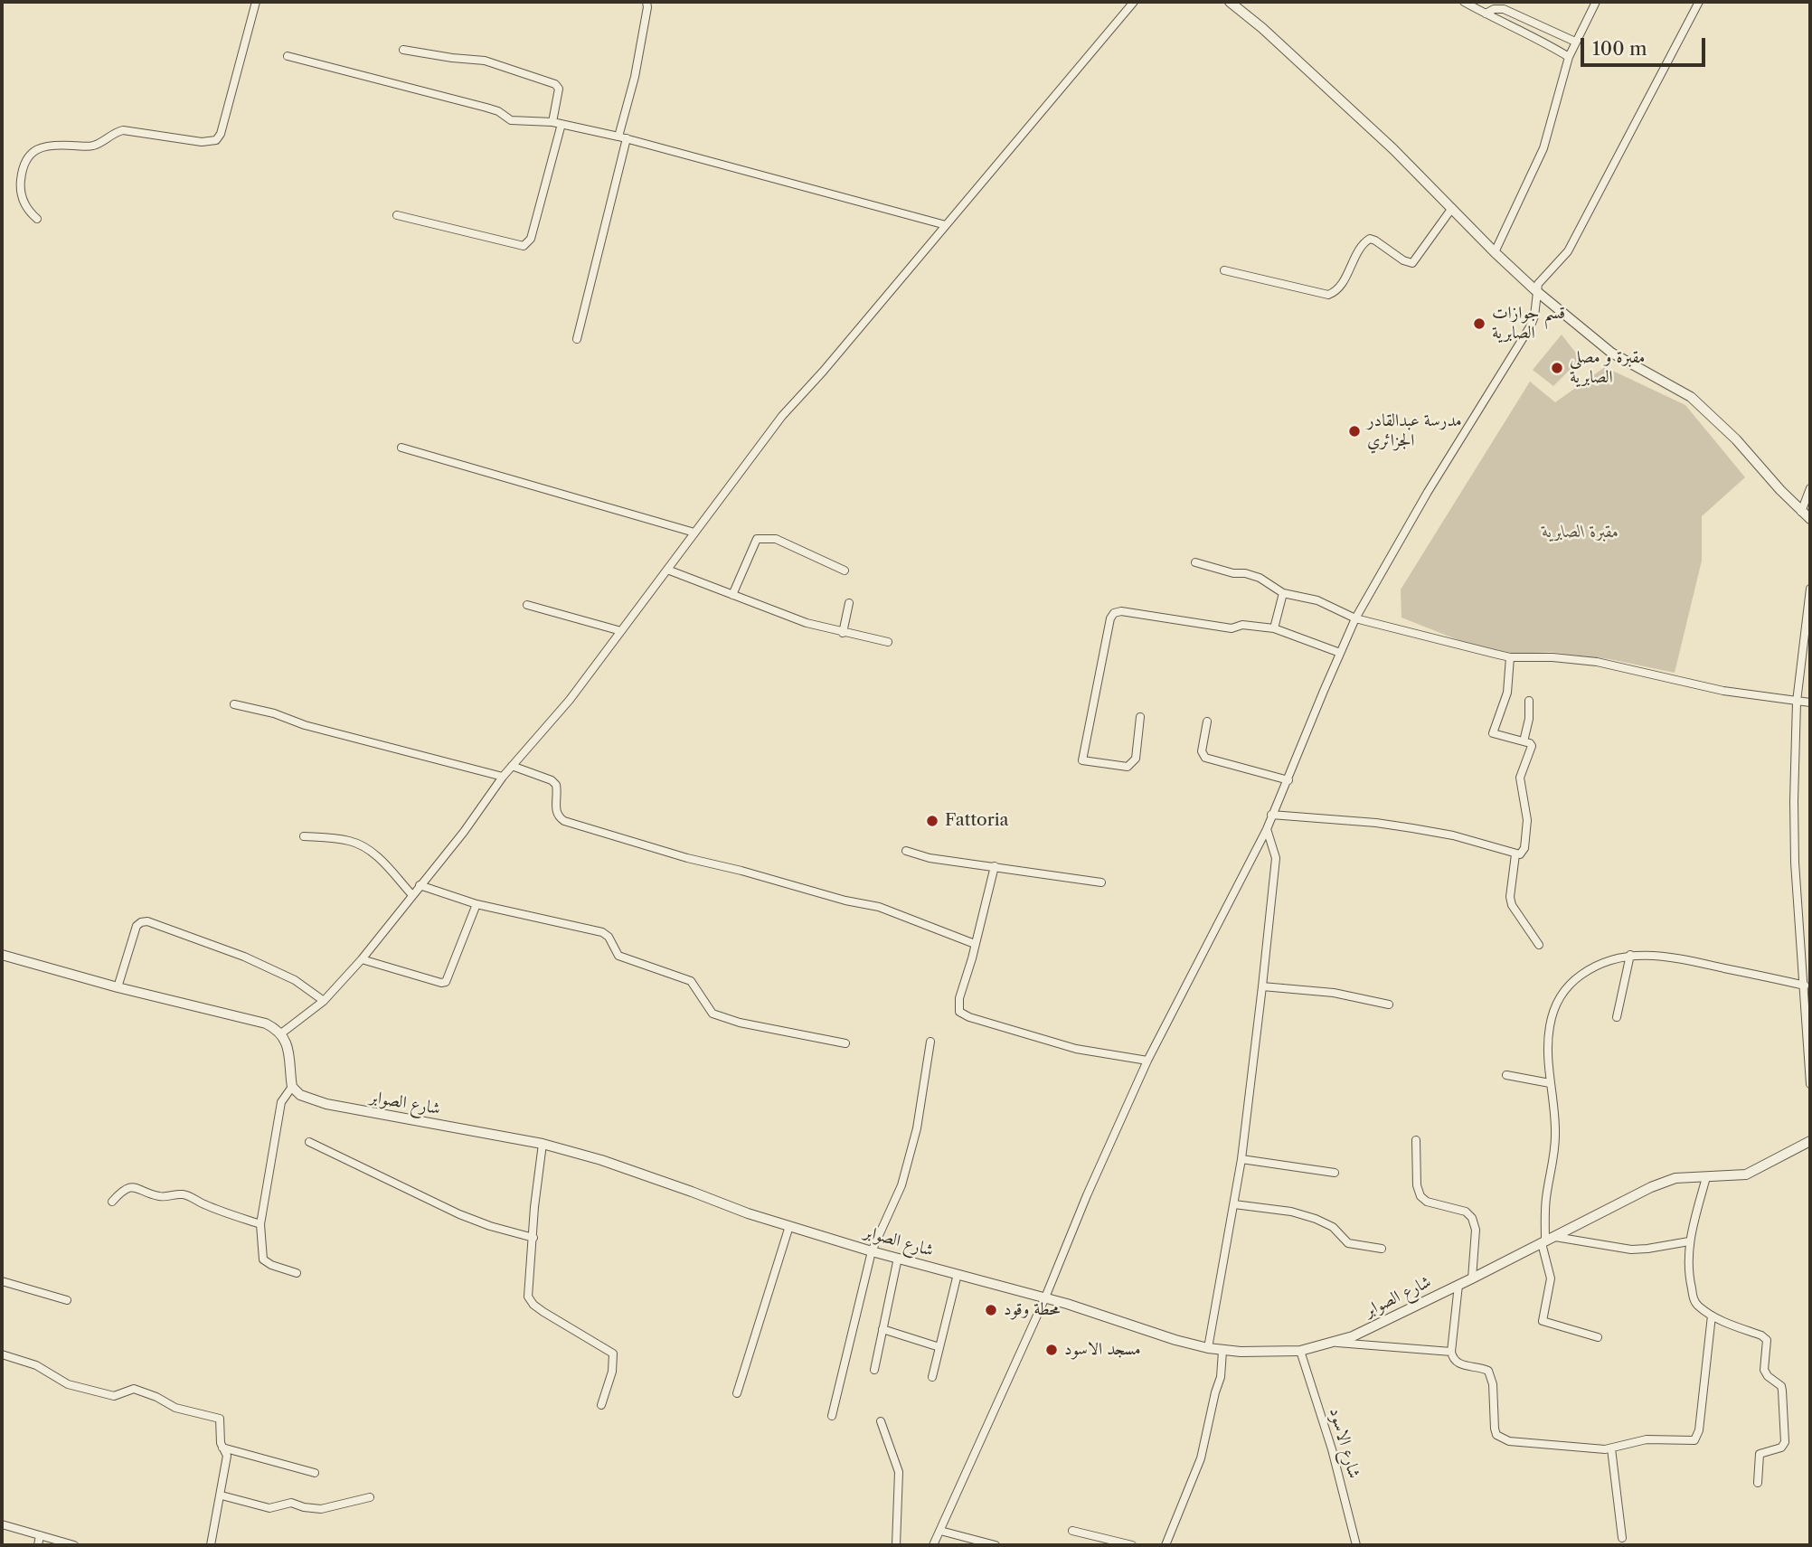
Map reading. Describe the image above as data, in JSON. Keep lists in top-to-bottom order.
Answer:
{
  "streets": {
    "street": ["شارع الصوابر", "شارع الاسود"]
  },
  "crossings": [
    ["شارع الصوابر", "شارع الاسود"]
  ],
  "parks": ["مقبرة الصابرية"],
  "places": [
    "قسم جوازات الصابرية",
    "مقبرة و مصلى الصابرية",
    "مدرسة عبدالقادر الجزائري",
    "Fattoria",
    "محطة وقود",
    "مسجد الاسود"
  ],
  "scale_bar": "100 m"
}
